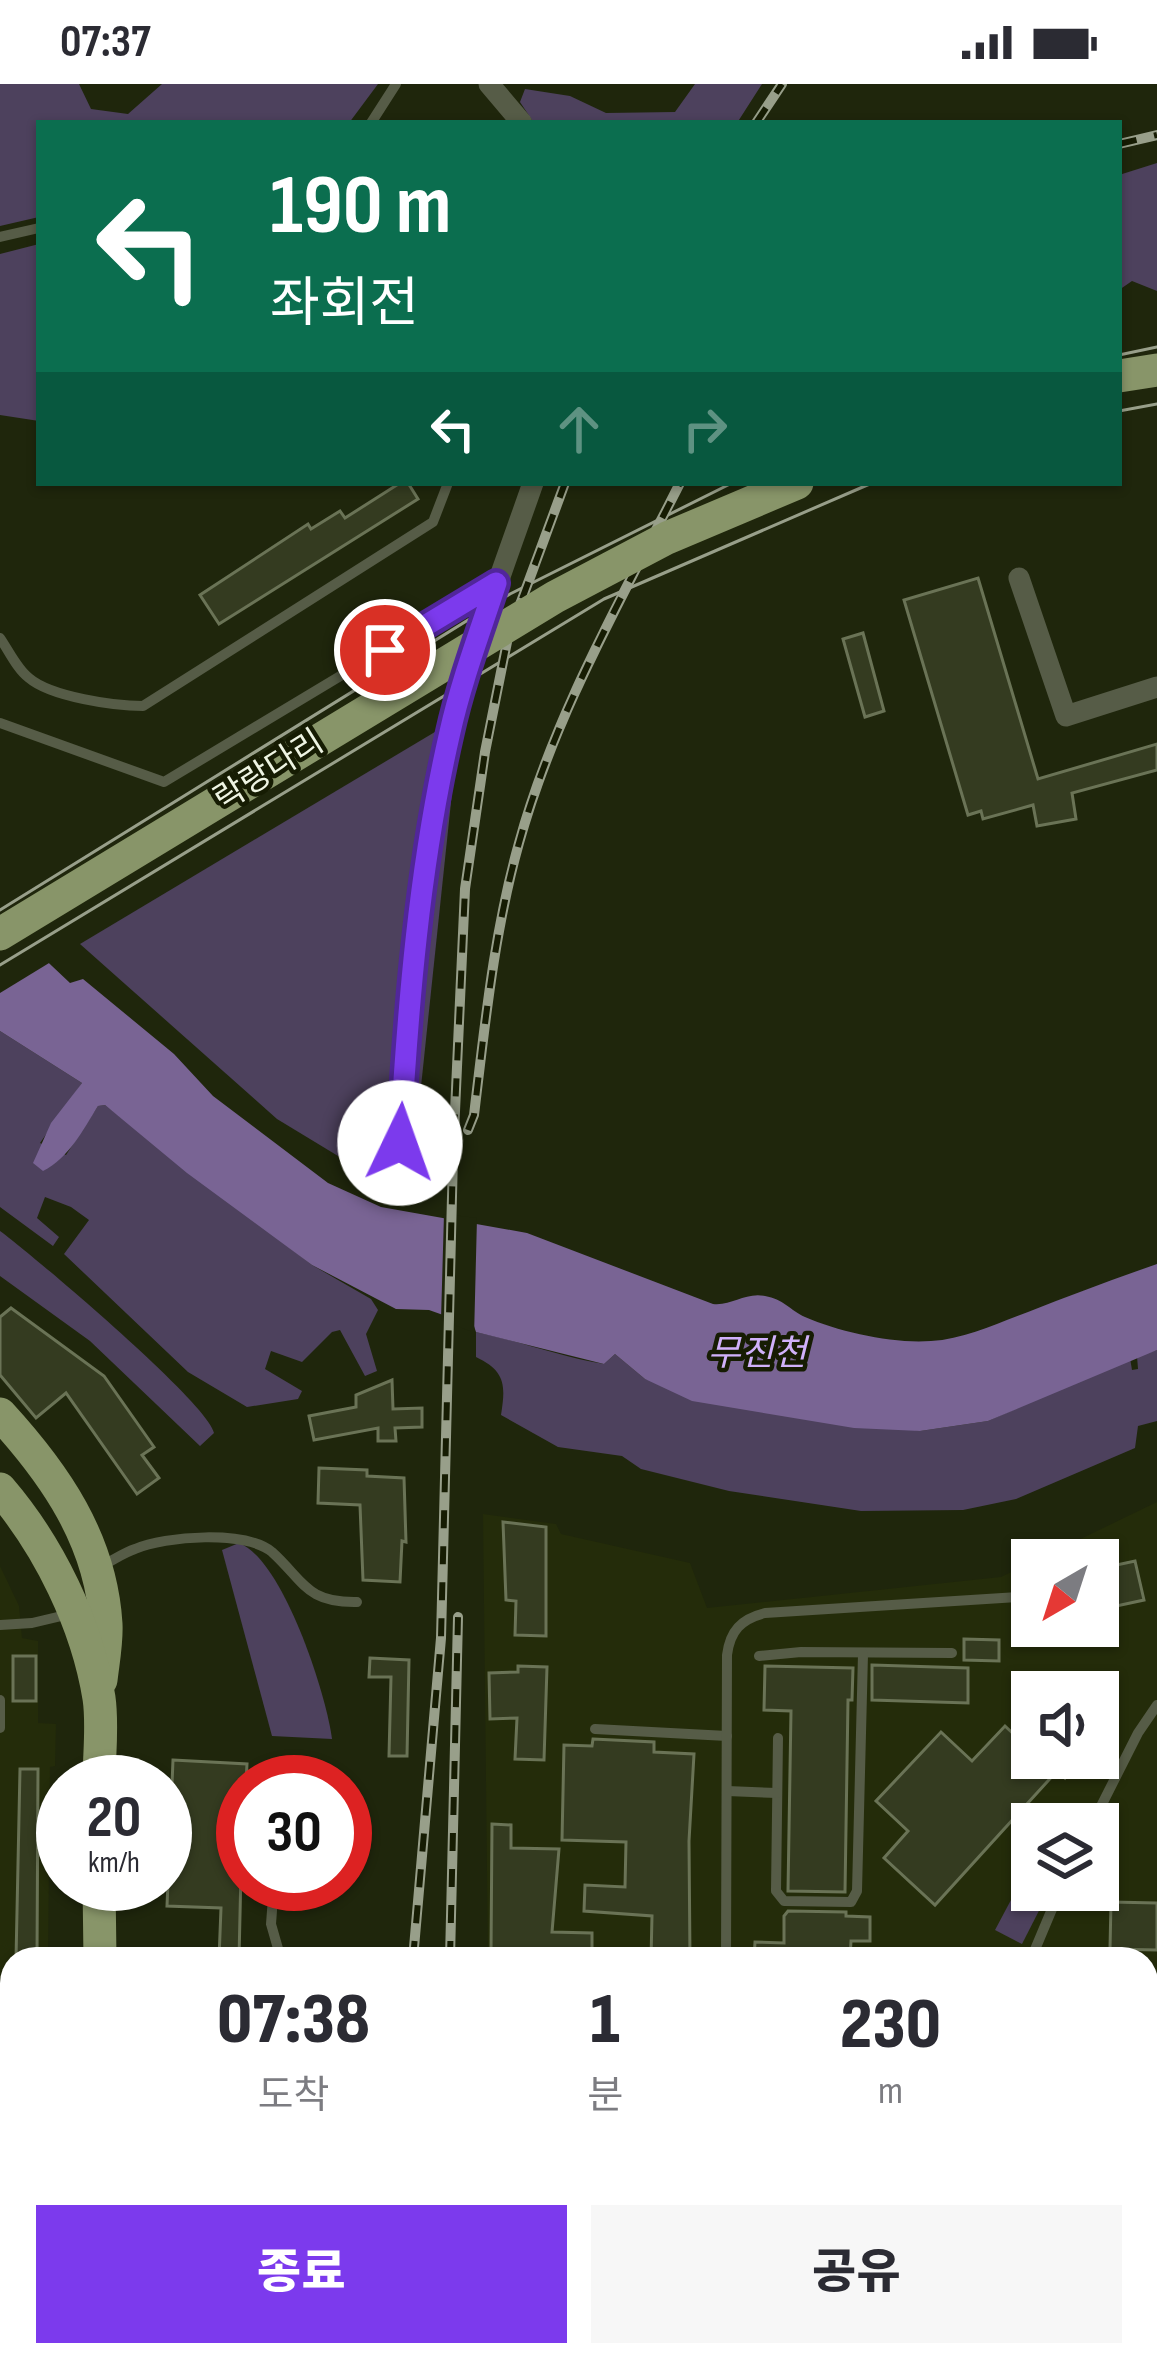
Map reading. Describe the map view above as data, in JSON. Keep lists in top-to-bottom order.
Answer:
{
  "streets": {
    "main road": ["락랑다리"]
  },
  "water": ["무진천"],
  "north": "bottom left",
  "page": {
    "status": "07:37",
    "turn": ["190 m", "좌회전"],
    "speed": "20 km/h",
    "limit": "30",
    "eta": [
      "07:38",
      "도착",
      "1",
      "분",
      "230",
      "m"
    ],
    "buttons": ["종료", "공유"]
  }
}
